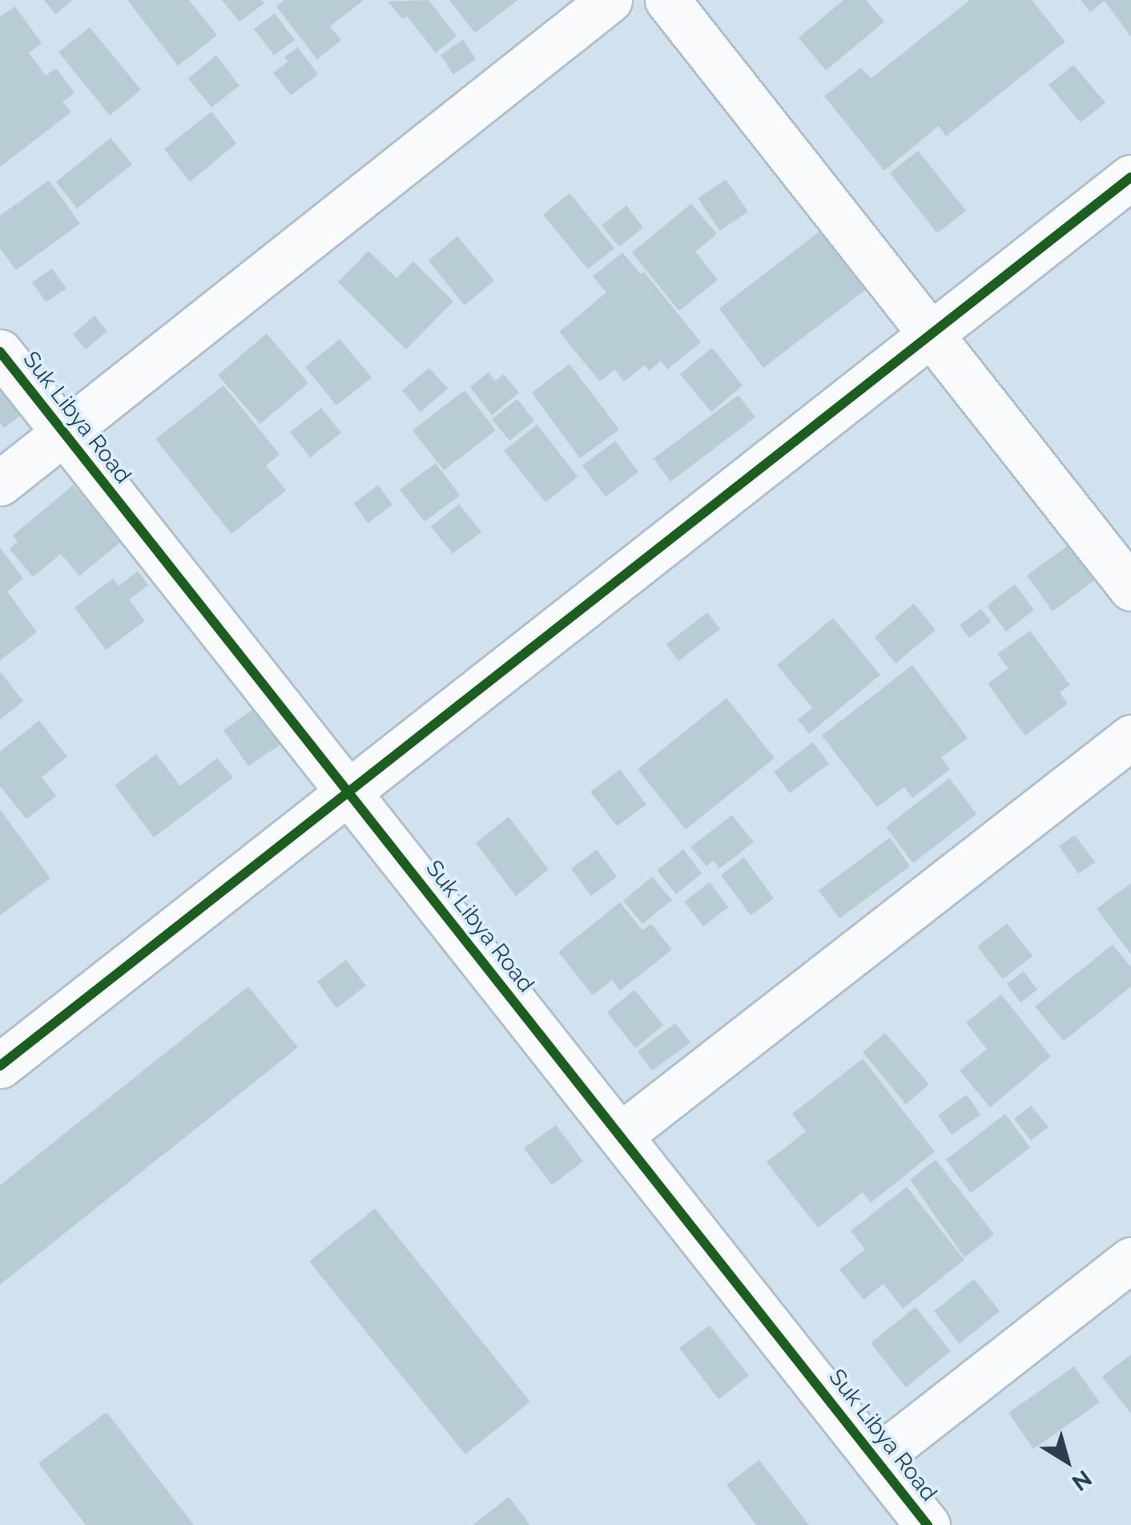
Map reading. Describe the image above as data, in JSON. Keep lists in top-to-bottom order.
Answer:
{
  "streets": {
    "street": ["Suk Libya Road"]
  },
  "north": "bottom right"
}
